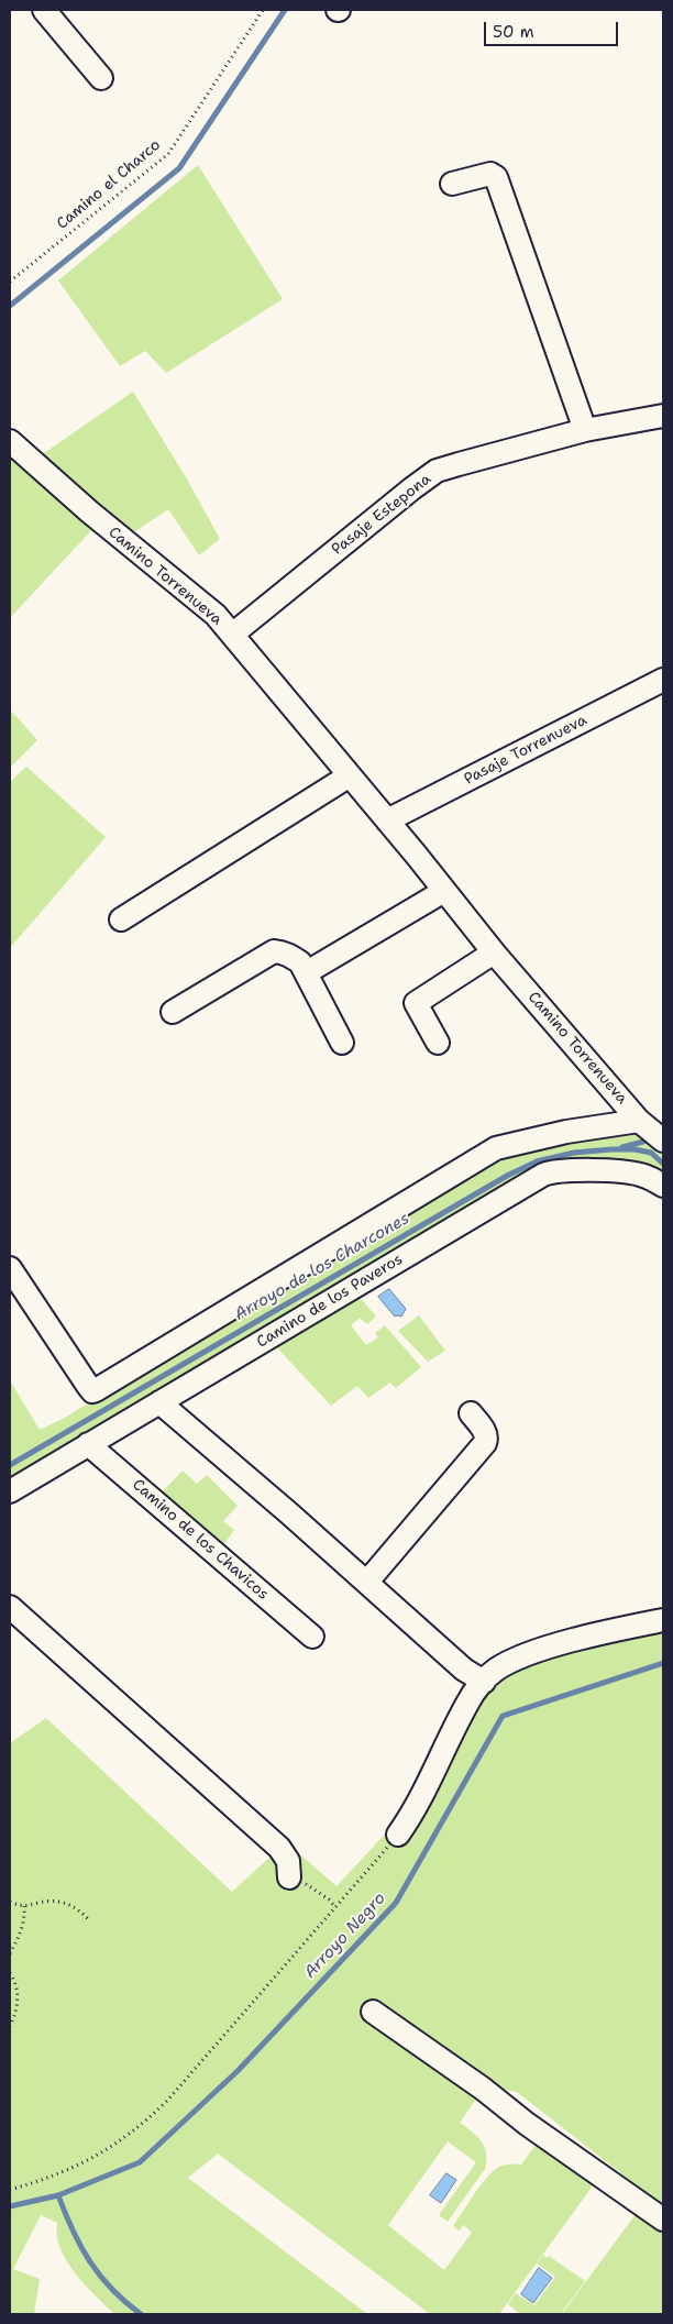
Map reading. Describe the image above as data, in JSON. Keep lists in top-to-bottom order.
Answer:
{
  "streets": {
    "street": [
      "Pasaje Estepona",
      "Camino Torrenueva",
      "Pasaje Torrenueva",
      "Camino de los Paveros",
      "Camino de los Chavicos"
    ],
    "path": ["Camino el Charco"]
  },
  "crossings": [
    ["Pasaje Estepona", "Camino Torrenueva"],
    ["Camino Torrenueva", "Pasaje Torrenueva"],
    ["Camino de los Paveros", "Camino de los Chavicos"]
  ],
  "water": ["Arroyo de los Charcones", "Arroyo Negro"],
  "scale_bar": "50 m"
}
